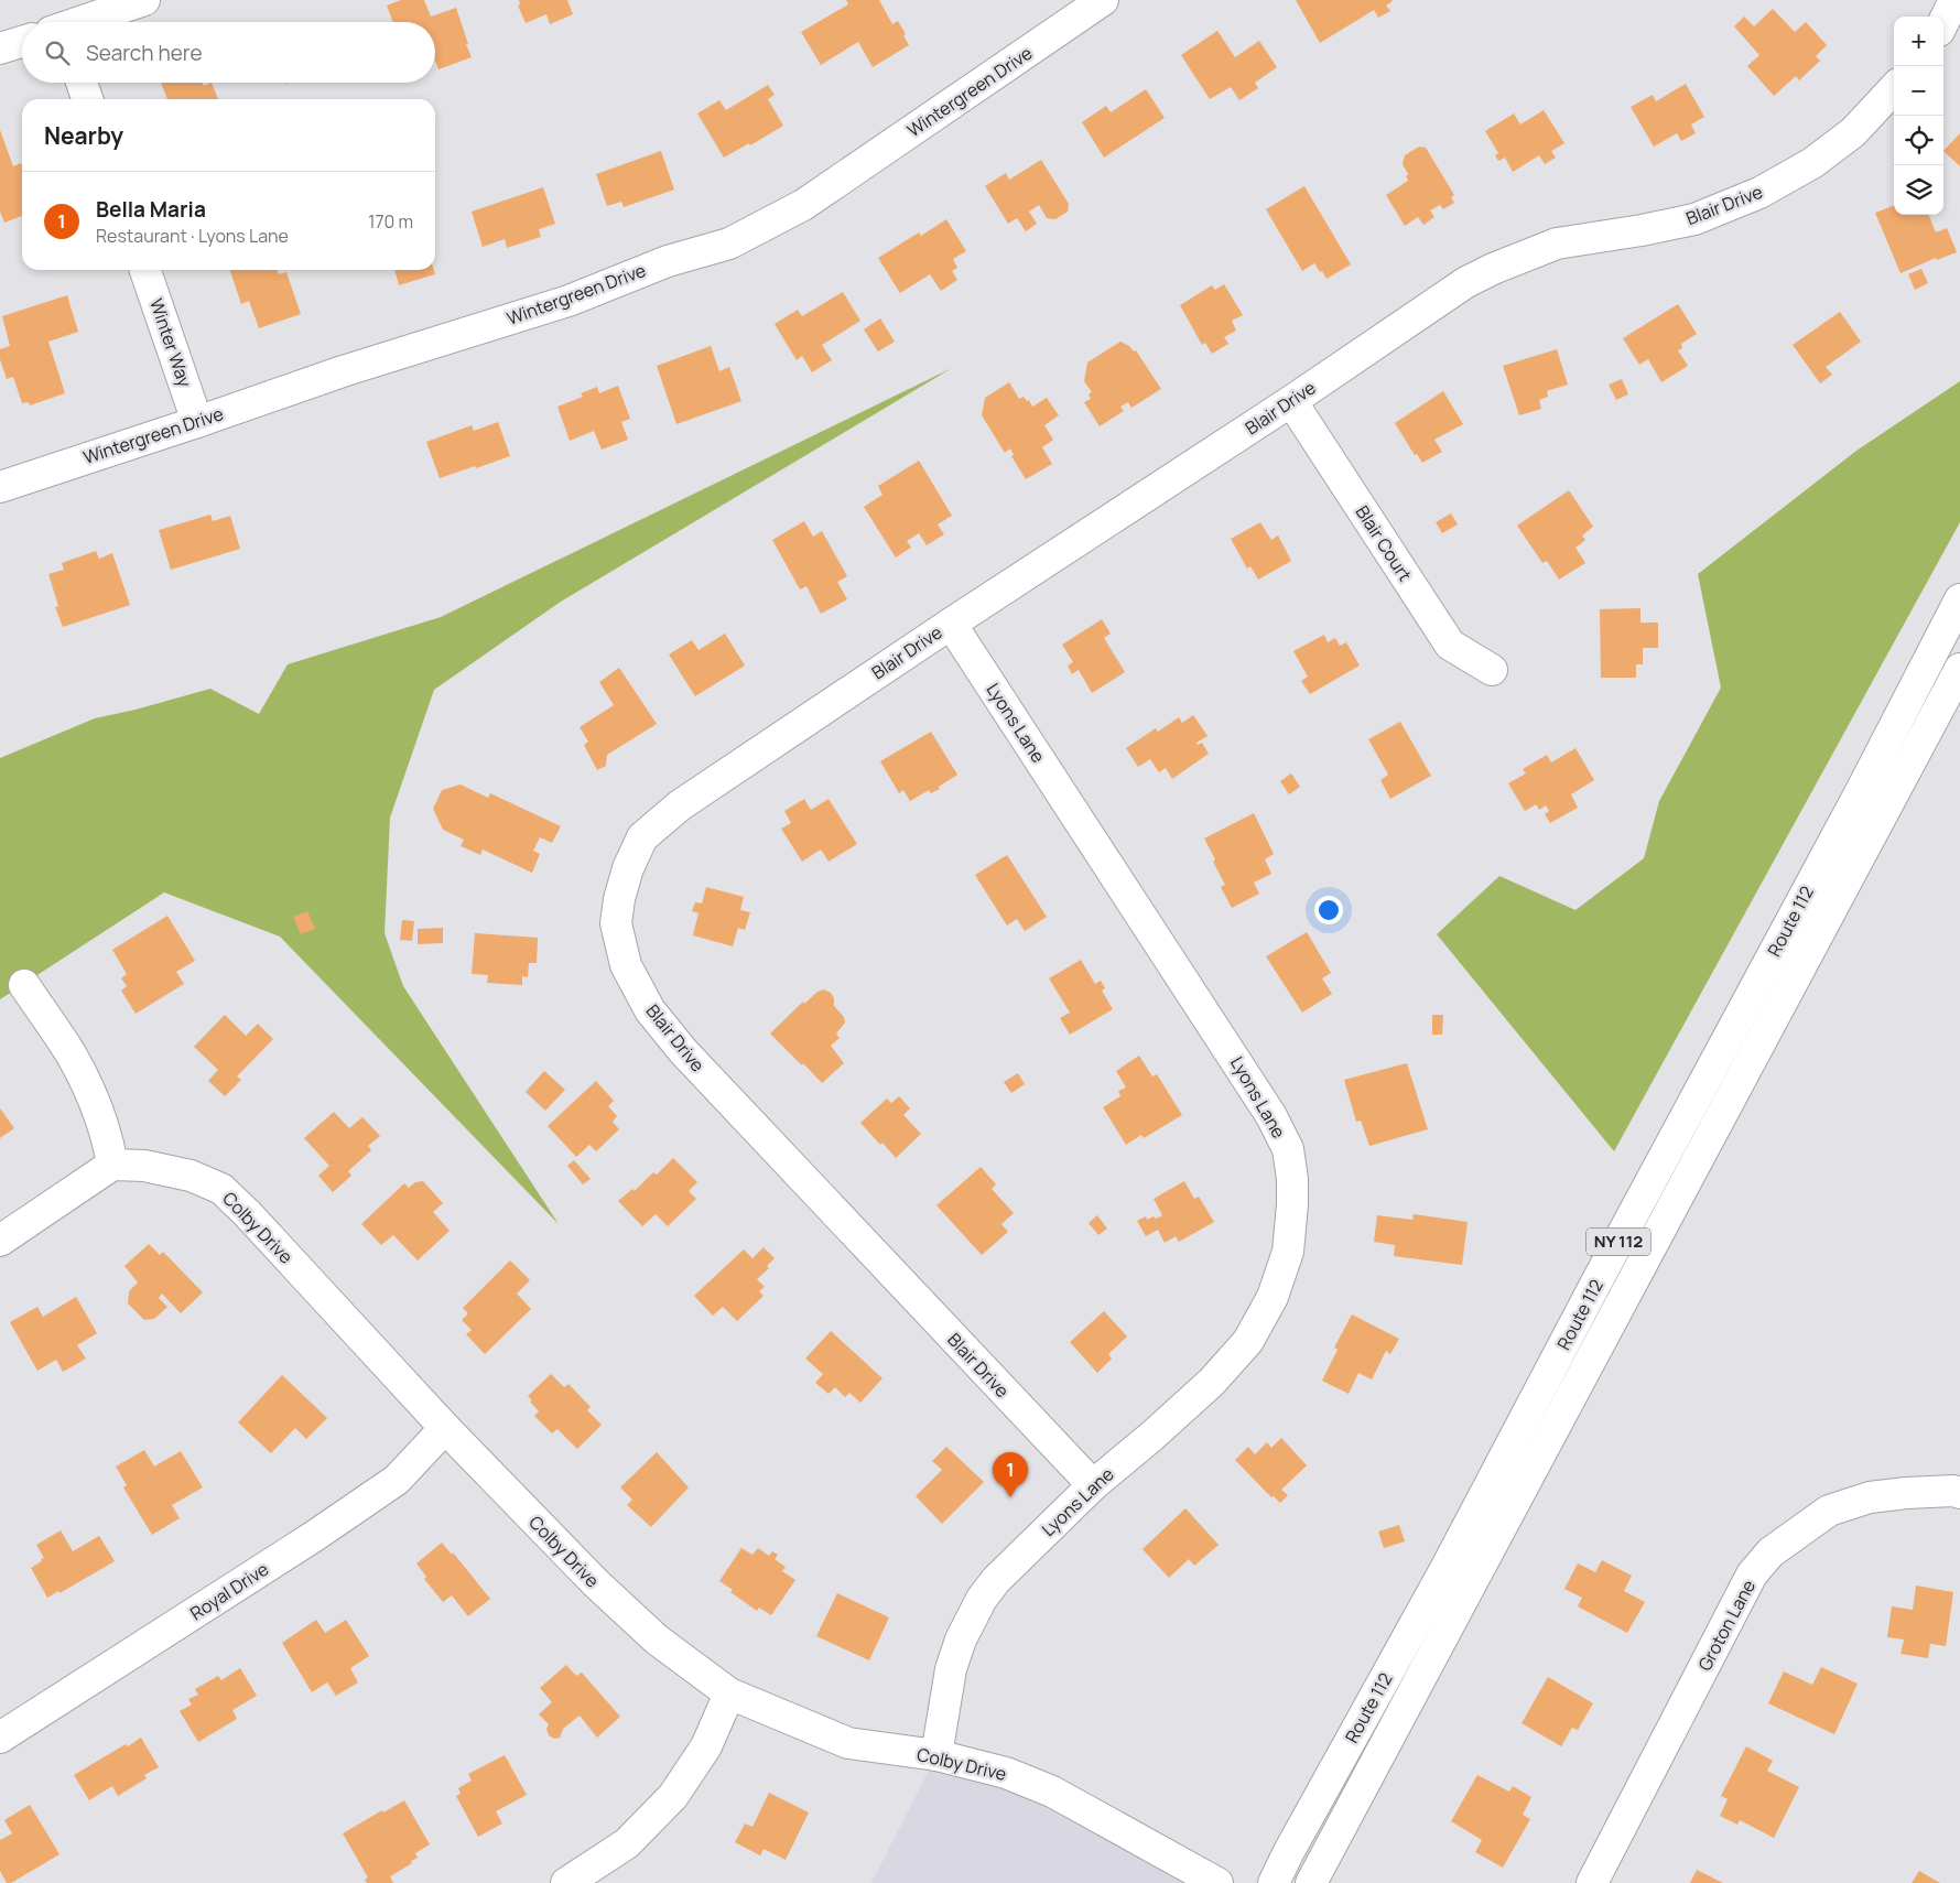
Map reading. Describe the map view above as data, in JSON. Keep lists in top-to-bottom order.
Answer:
{
  "streets": {
    "street": [
      "Wintergreen Drive",
      "Blair Drive",
      "Winter Way",
      "Blair Court",
      "Lyons Lane",
      "Route 112",
      "Colby Drive",
      "NY 112",
      "Royal Drive",
      "Groton Lane"
    ]
  },
  "crossings": [
    ["Wintergreen Drive", "Winter Way"],
    ["Blair Drive", "Blair Court"],
    ["Blair Drive", "Lyons Lane"],
    ["Lyons Lane", "Colby Drive"],
    ["Colby Drive", "Royal Drive"]
  ],
  "page": {
    "map_buttons": ["+", "−"],
    "search": "Search here",
    "heading": "Nearby",
    "list": [
      {
        "mark": "1",
        "name": "Bella Maria",
        "note": "Restaurant · Lyons Lane",
        "value": "170 m"
      }
    ],
    "pins": "1"
  }
}
